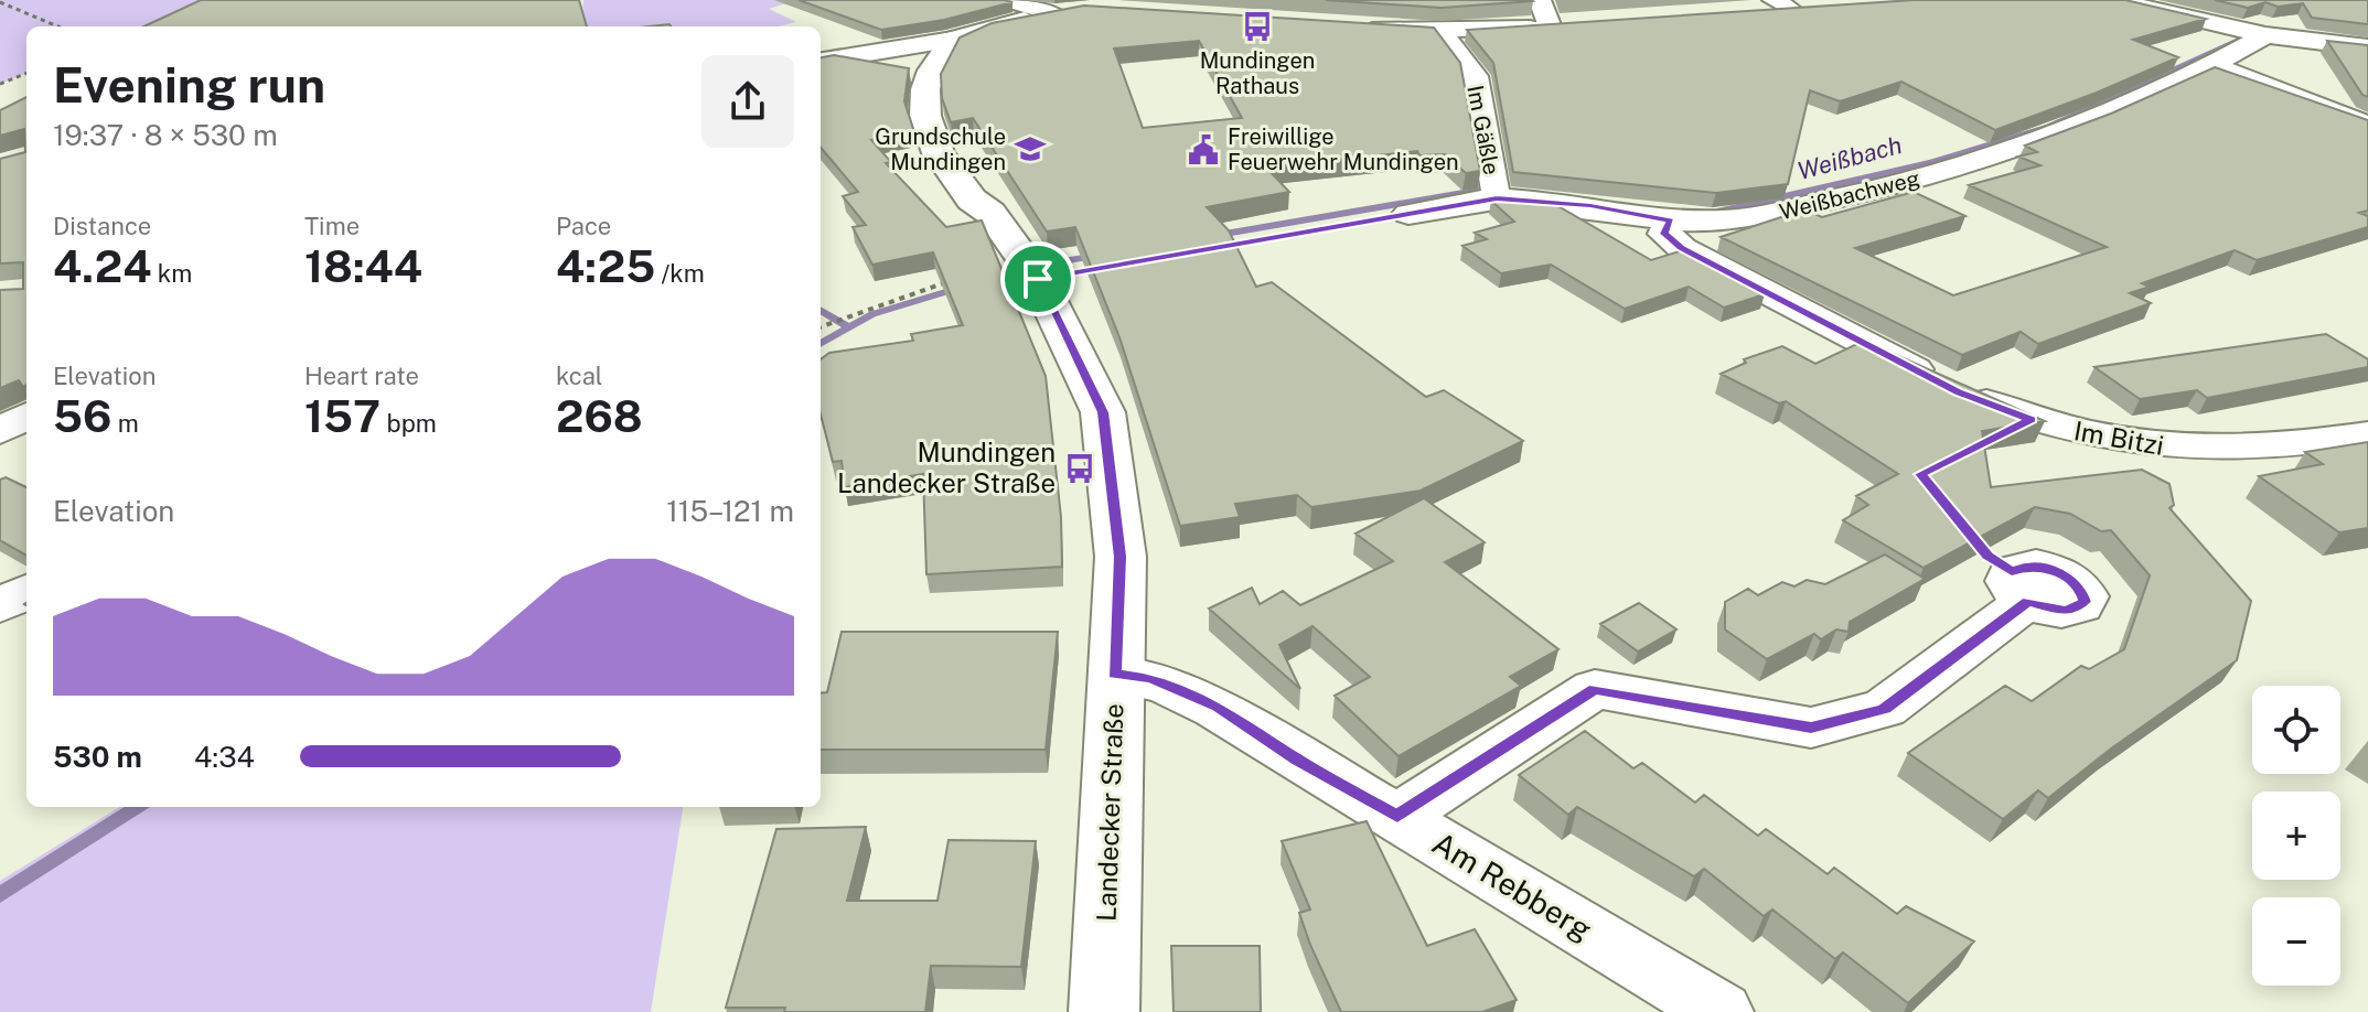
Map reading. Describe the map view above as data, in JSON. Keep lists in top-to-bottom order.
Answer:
{
  "streets": {
    "street": [
      "Im Gäßle",
      "Weißbachweg",
      "Im Bitzi",
      "Landecker Straße",
      "Am Rebberg"
    ]
  },
  "crossings": [
    ["Weißbachweg", "Im Bitzi"],
    ["Landecker Straße", "Am Rebberg"]
  ],
  "water": ["Weißbach"],
  "places": {
    "bus stop": ["Mundingen Rathaus", "Mundingen Landecker Straße"],
    "school or university": ["Grundschule Mundingen"],
    "public building": ["Freiwillige Feuerwehr Mundingen"]
  },
  "page": {
    "heading": ["Evening run", "19:37 · 8 × 530 m"],
    "stats": [
      ["Distance", "4.24 km"],
      ["Time", "18:44"],
      ["Pace", "4:25 /km"],
      ["Elevation", "56 m"],
      ["Heart rate", "157 bpm"],
      ["kcal", "268"]
    ],
    "chart": ["Elevation", "115–121 m"],
    "map_buttons": ["+", "−"],
    "list": [
      {
        "name": "530 m",
        "note": "4:34"
      }
    ]
  }
}
